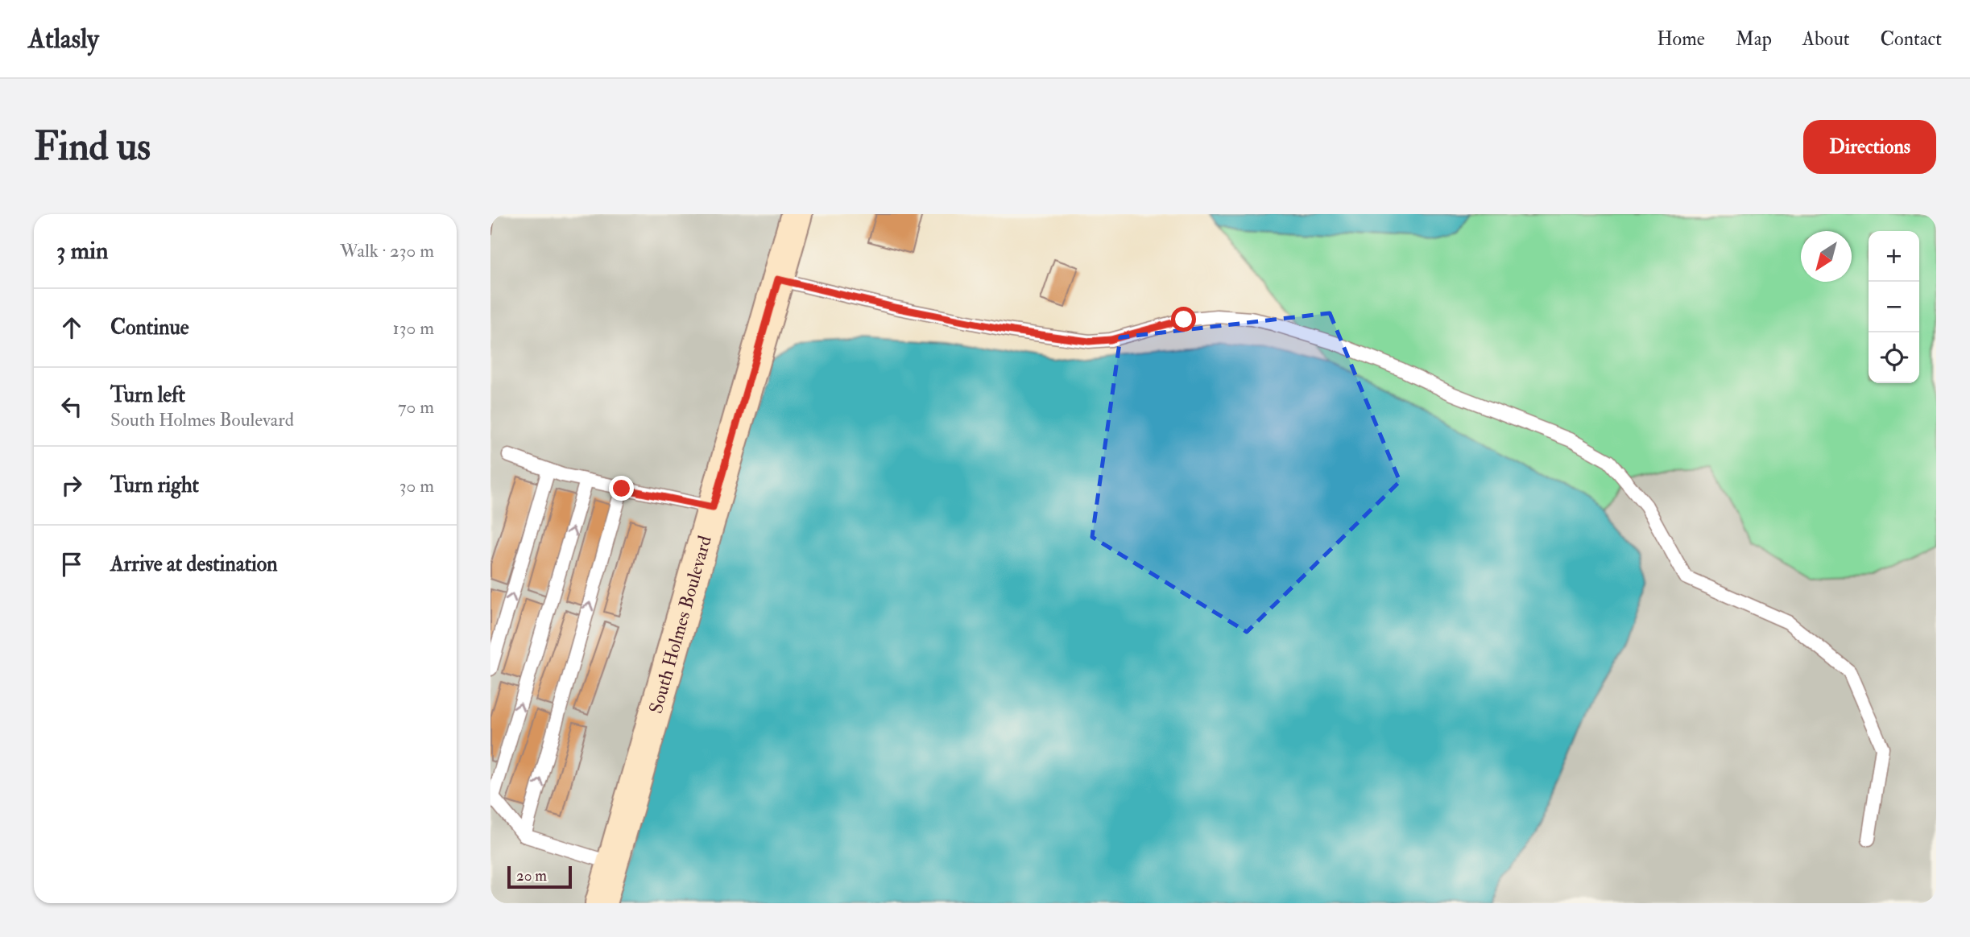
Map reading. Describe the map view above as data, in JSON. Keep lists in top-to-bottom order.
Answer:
{
  "streets": {
    "main road": ["South Holmes Boulevard"]
  },
  "scale_bar": "20 m",
  "north": "bottom left",
  "page": {
    "header": "Atlasly",
    "nav": [
      "Home",
      "Map",
      "About",
      "Contact"
    ],
    "buttons": "Directions",
    "title": "Find us",
    "heading": ["3 min", "Walk · 230 m"],
    "map_buttons": ["+", "−"],
    "list": [
      ["Continue", "130 m"],
      ["Turn left", "South Holmes Boulevard", "70 m"],
      ["Turn right", "30 m"],
      "Arrive at destination"
    ],
    "scale": "20 m"
  }
}
